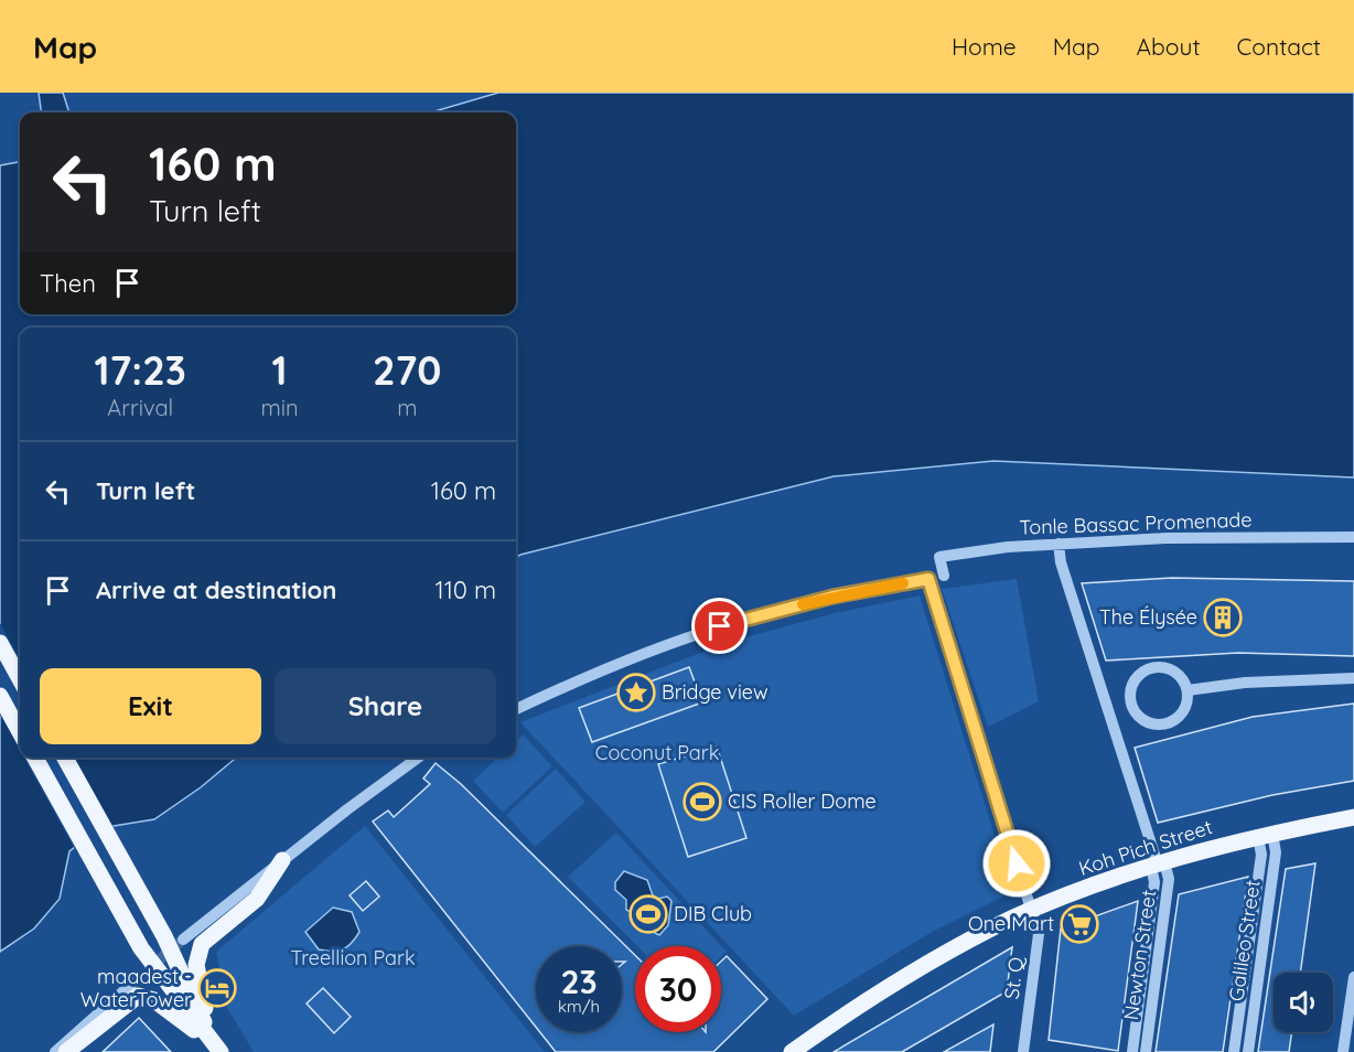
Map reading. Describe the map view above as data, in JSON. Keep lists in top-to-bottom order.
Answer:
{
  "streets": {
    "main road": ["Koh Pich Street"],
    "street": [
      "Tonle Bassac Promenade",
      "Galileo Street",
      "Newton Street",
      "St. Q"
    ]
  },
  "crossings": [
    ["Koh Pich Street", "Galileo Street"],
    ["Koh Pich Street", "Newton Street"],
    ["Koh Pich Street", "St. Q"]
  ],
  "parks": ["Coconut Park", "Treellion Park"],
  "places": {
    "building": ["The Élysée"],
    "place": ["Bridge view"],
    "sports": ["CIS Roller Dome", "DIB Club"],
    "supermarket": ["One Mart"],
    "hotel": ["maadest - WaterTower"]
  },
  "page": {
    "header": "Map",
    "nav": [
      "Home",
      "Map",
      "About",
      "Contact"
    ],
    "turn": ["160 m", "Turn left"],
    "then": "Then",
    "eta": [
      "17:23",
      "Arrival",
      "1",
      "min",
      "270",
      "m"
    ],
    "list": [
      {
        "name": "Turn left",
        "value": "160 m"
      },
      {
        "name": "Arrive at destination",
        "value": "110 m"
      }
    ],
    "buttons": ["Exit", "Share"],
    "speed": "23 km/h",
    "limit": "30"
  }
}
